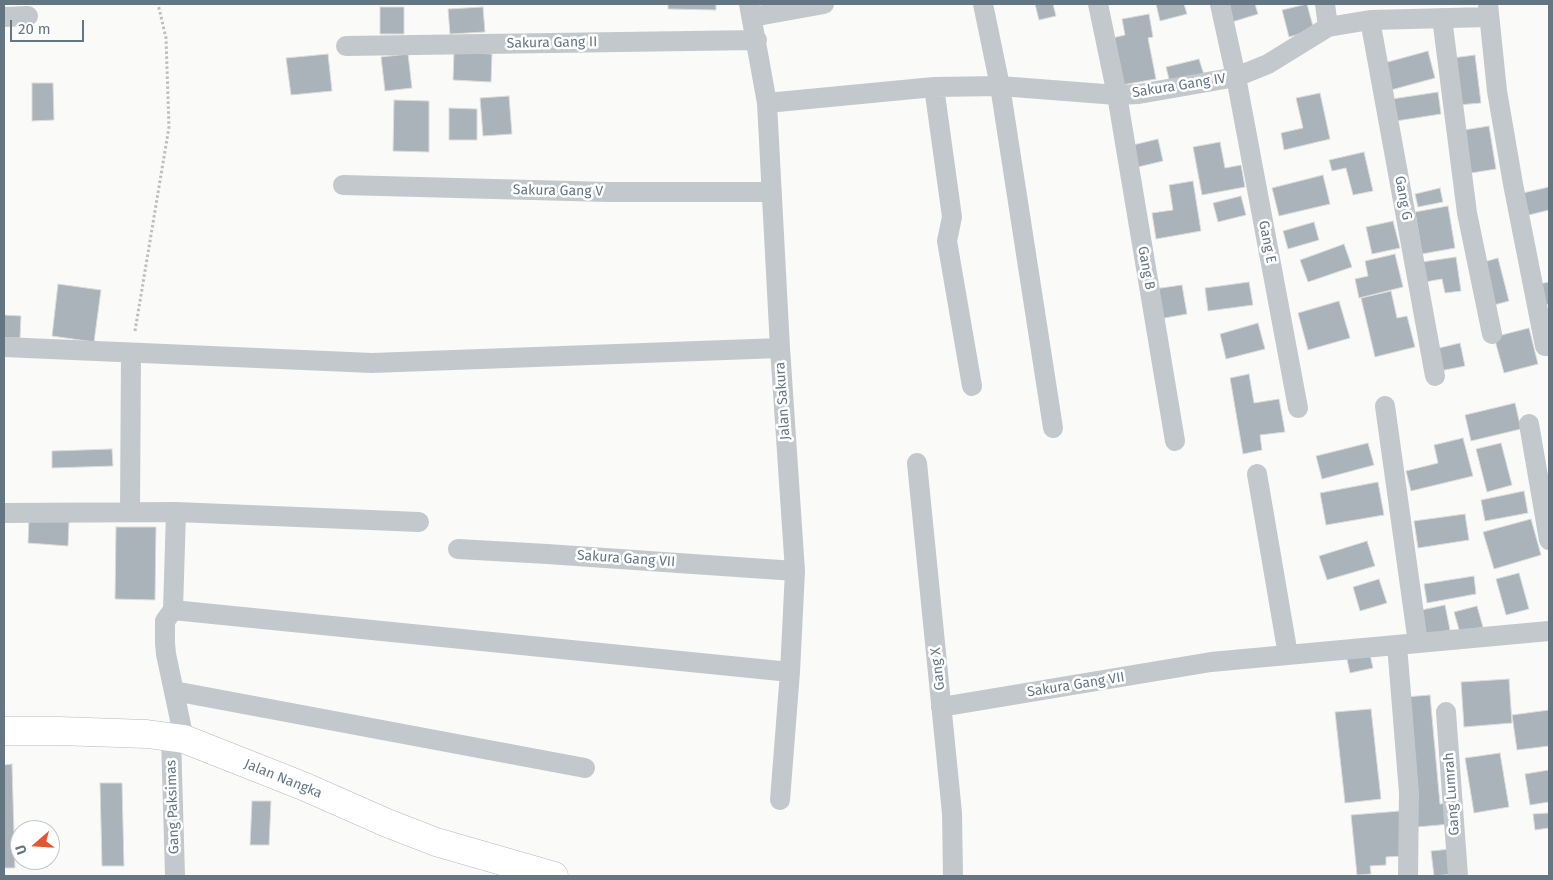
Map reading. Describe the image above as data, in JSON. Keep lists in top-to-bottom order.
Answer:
{
  "streets": {
    "main road": ["Jalan Nangka"],
    "street": [
      "Sakura Gang II",
      "Sakura Gang IV",
      "Sakura Gang V",
      "Gang G",
      "Gang E",
      "Gang B",
      "Jalan Sakura",
      "Sakura Gang VII",
      "Gang X",
      "Gang Lumrah",
      "Gang Paksimas"
    ]
  },
  "crossings": [
    ["Sakura Gang II", "Jalan Sakura"],
    ["Sakura Gang IV", "Gang G"],
    ["Sakura Gang IV", "Gang E"],
    ["Sakura Gang IV", "Gang B"],
    ["Sakura Gang IV", "Jalan Sakura"],
    ["Sakura Gang V", "Jalan Sakura"],
    ["Jalan Sakura", "Sakura Gang VII"],
    ["Sakura Gang VII", "Gang X"],
    ["Jalan Nangka", "Gang Paksimas"]
  ],
  "scale_bar": "20 m",
  "north": "left"
}
